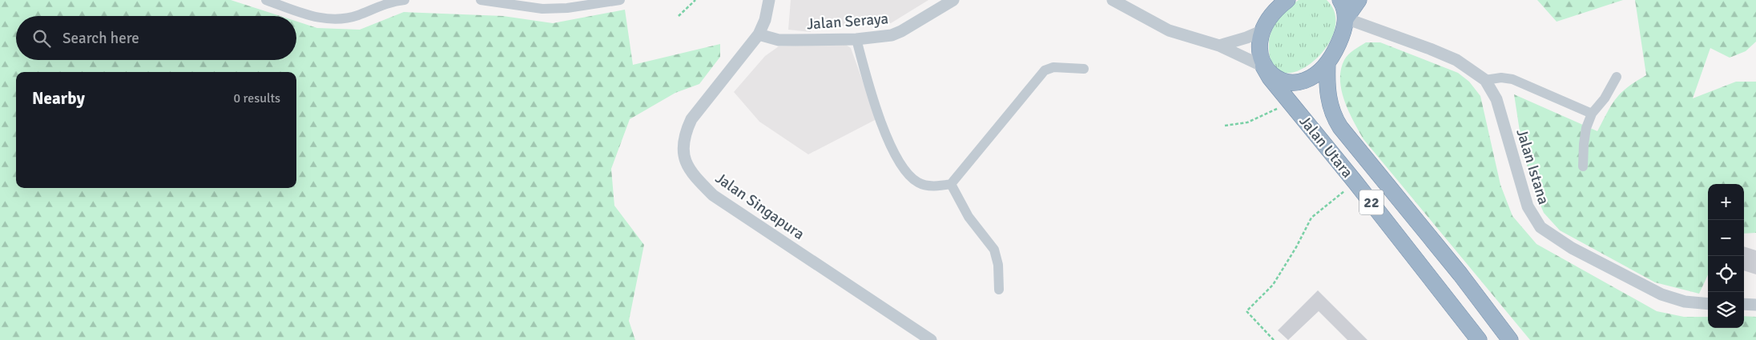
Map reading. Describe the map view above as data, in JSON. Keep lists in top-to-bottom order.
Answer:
{
  "streets": {
    "highway": ["Jalan Utara", "22"],
    "street": ["Jalan Seraya", "Jalan Istana", "Jalan Singapura"]
  },
  "crossings": [
    ["Jalan Seraya", "Jalan Singapura"],
    ["Jalan Utara", "22"]
  ],
  "page": {
    "search": "Search here",
    "heading": ["Nearby", "0 results"],
    "map_buttons": ["+", "−"]
  }
}
